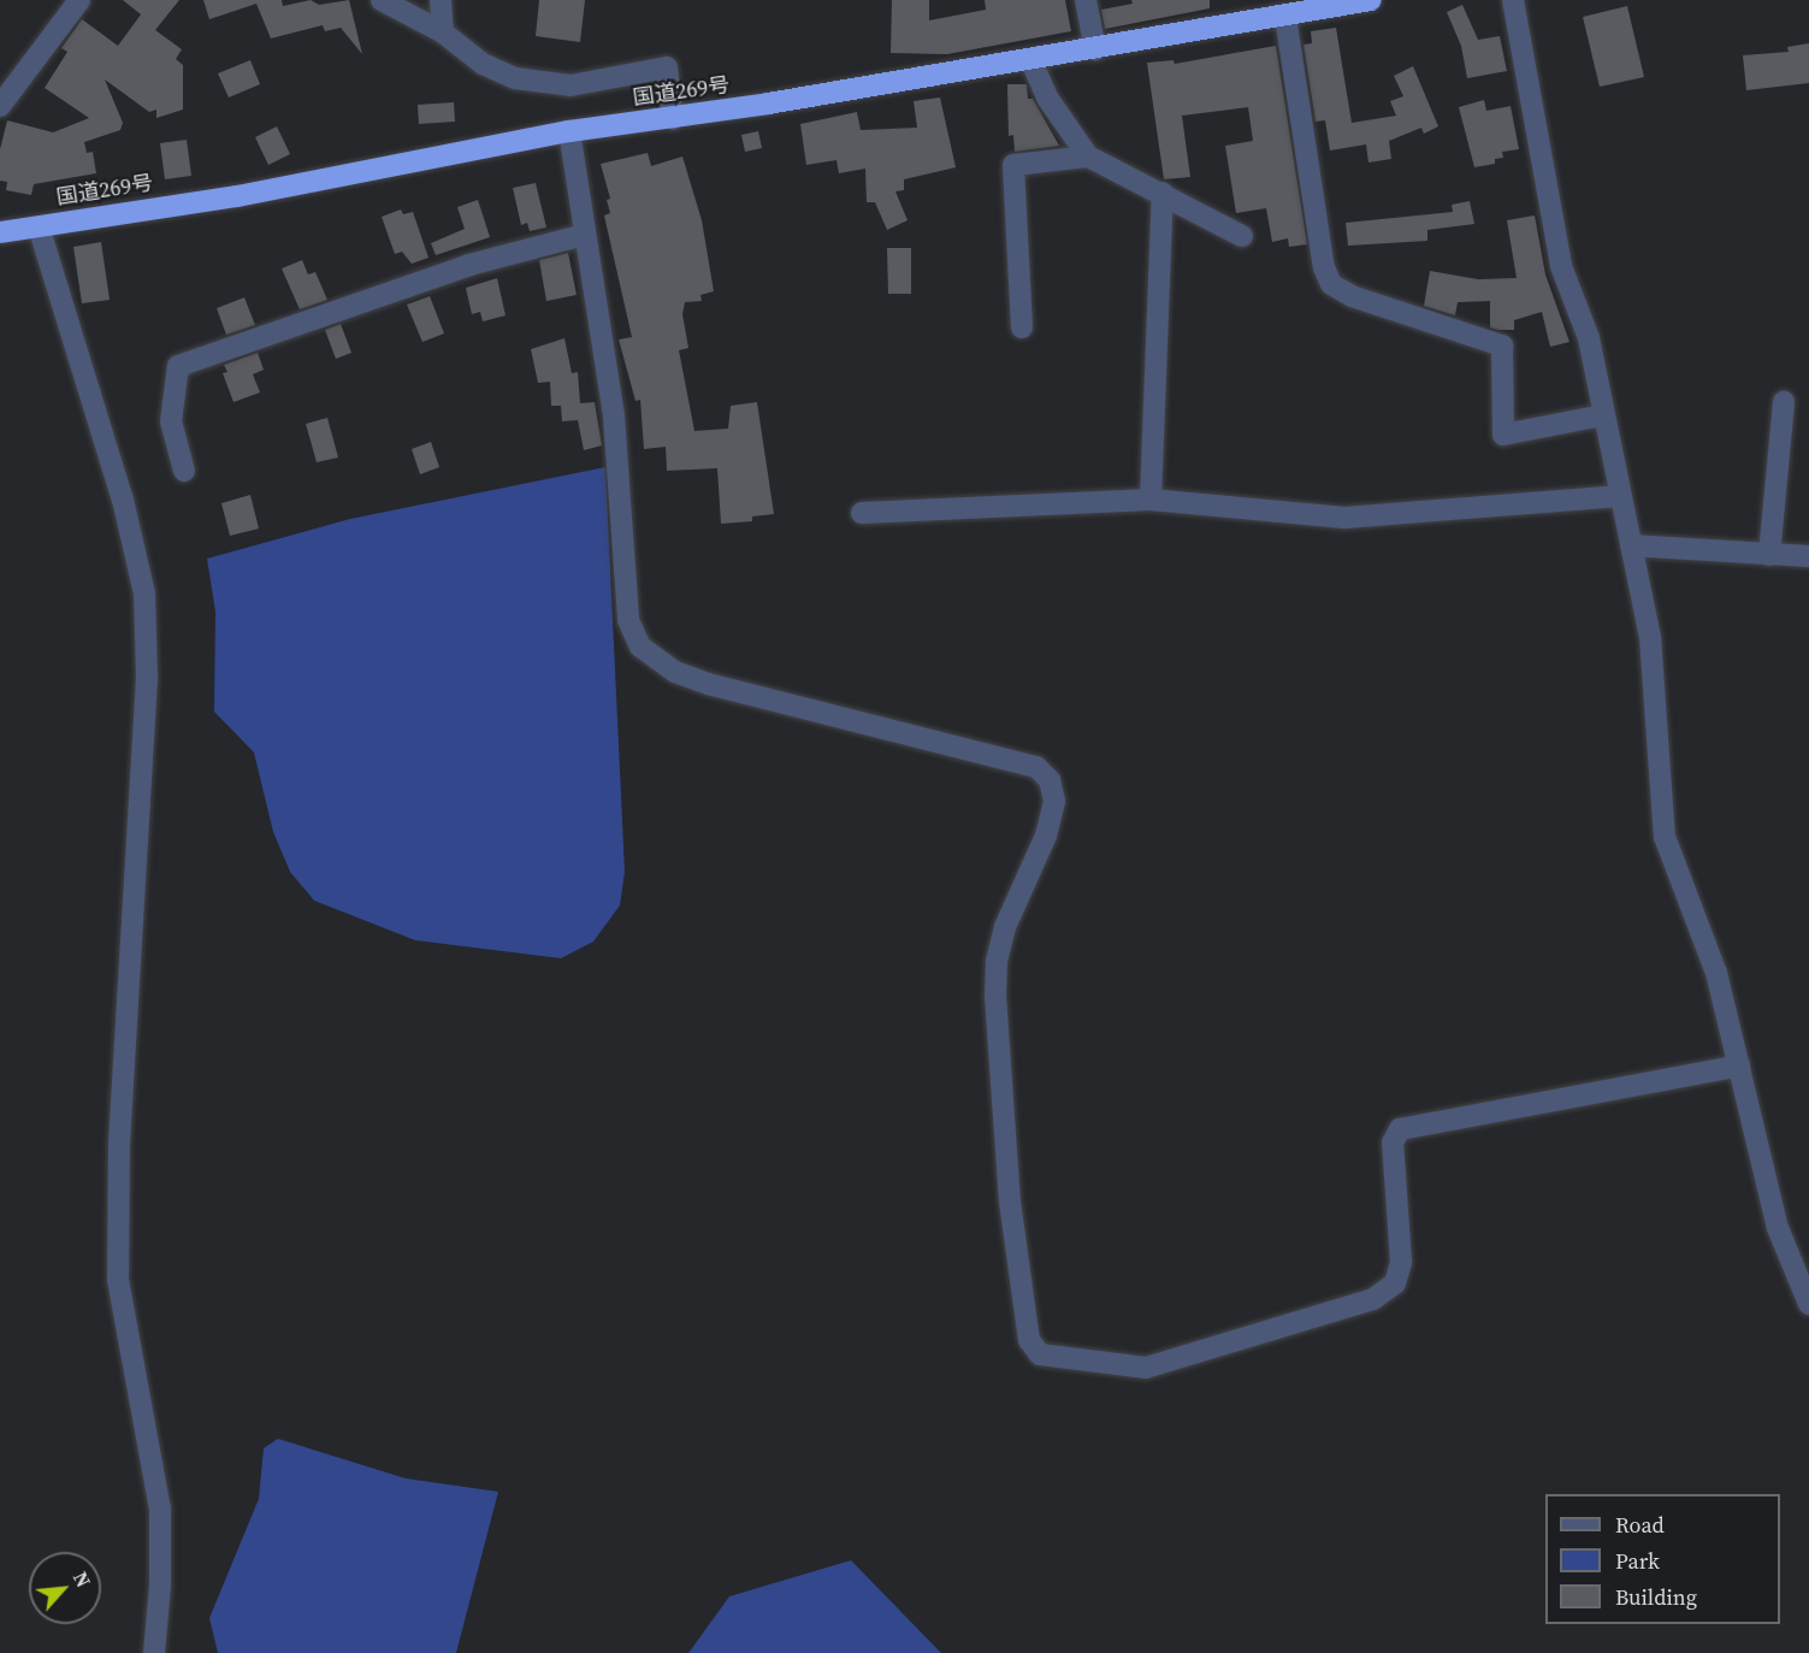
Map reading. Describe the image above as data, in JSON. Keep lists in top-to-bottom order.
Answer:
{
  "streets": {
    "highway": ["国道269号"]
  },
  "legend": ["Road", "Park", "Building"],
  "north": "top right"
}
